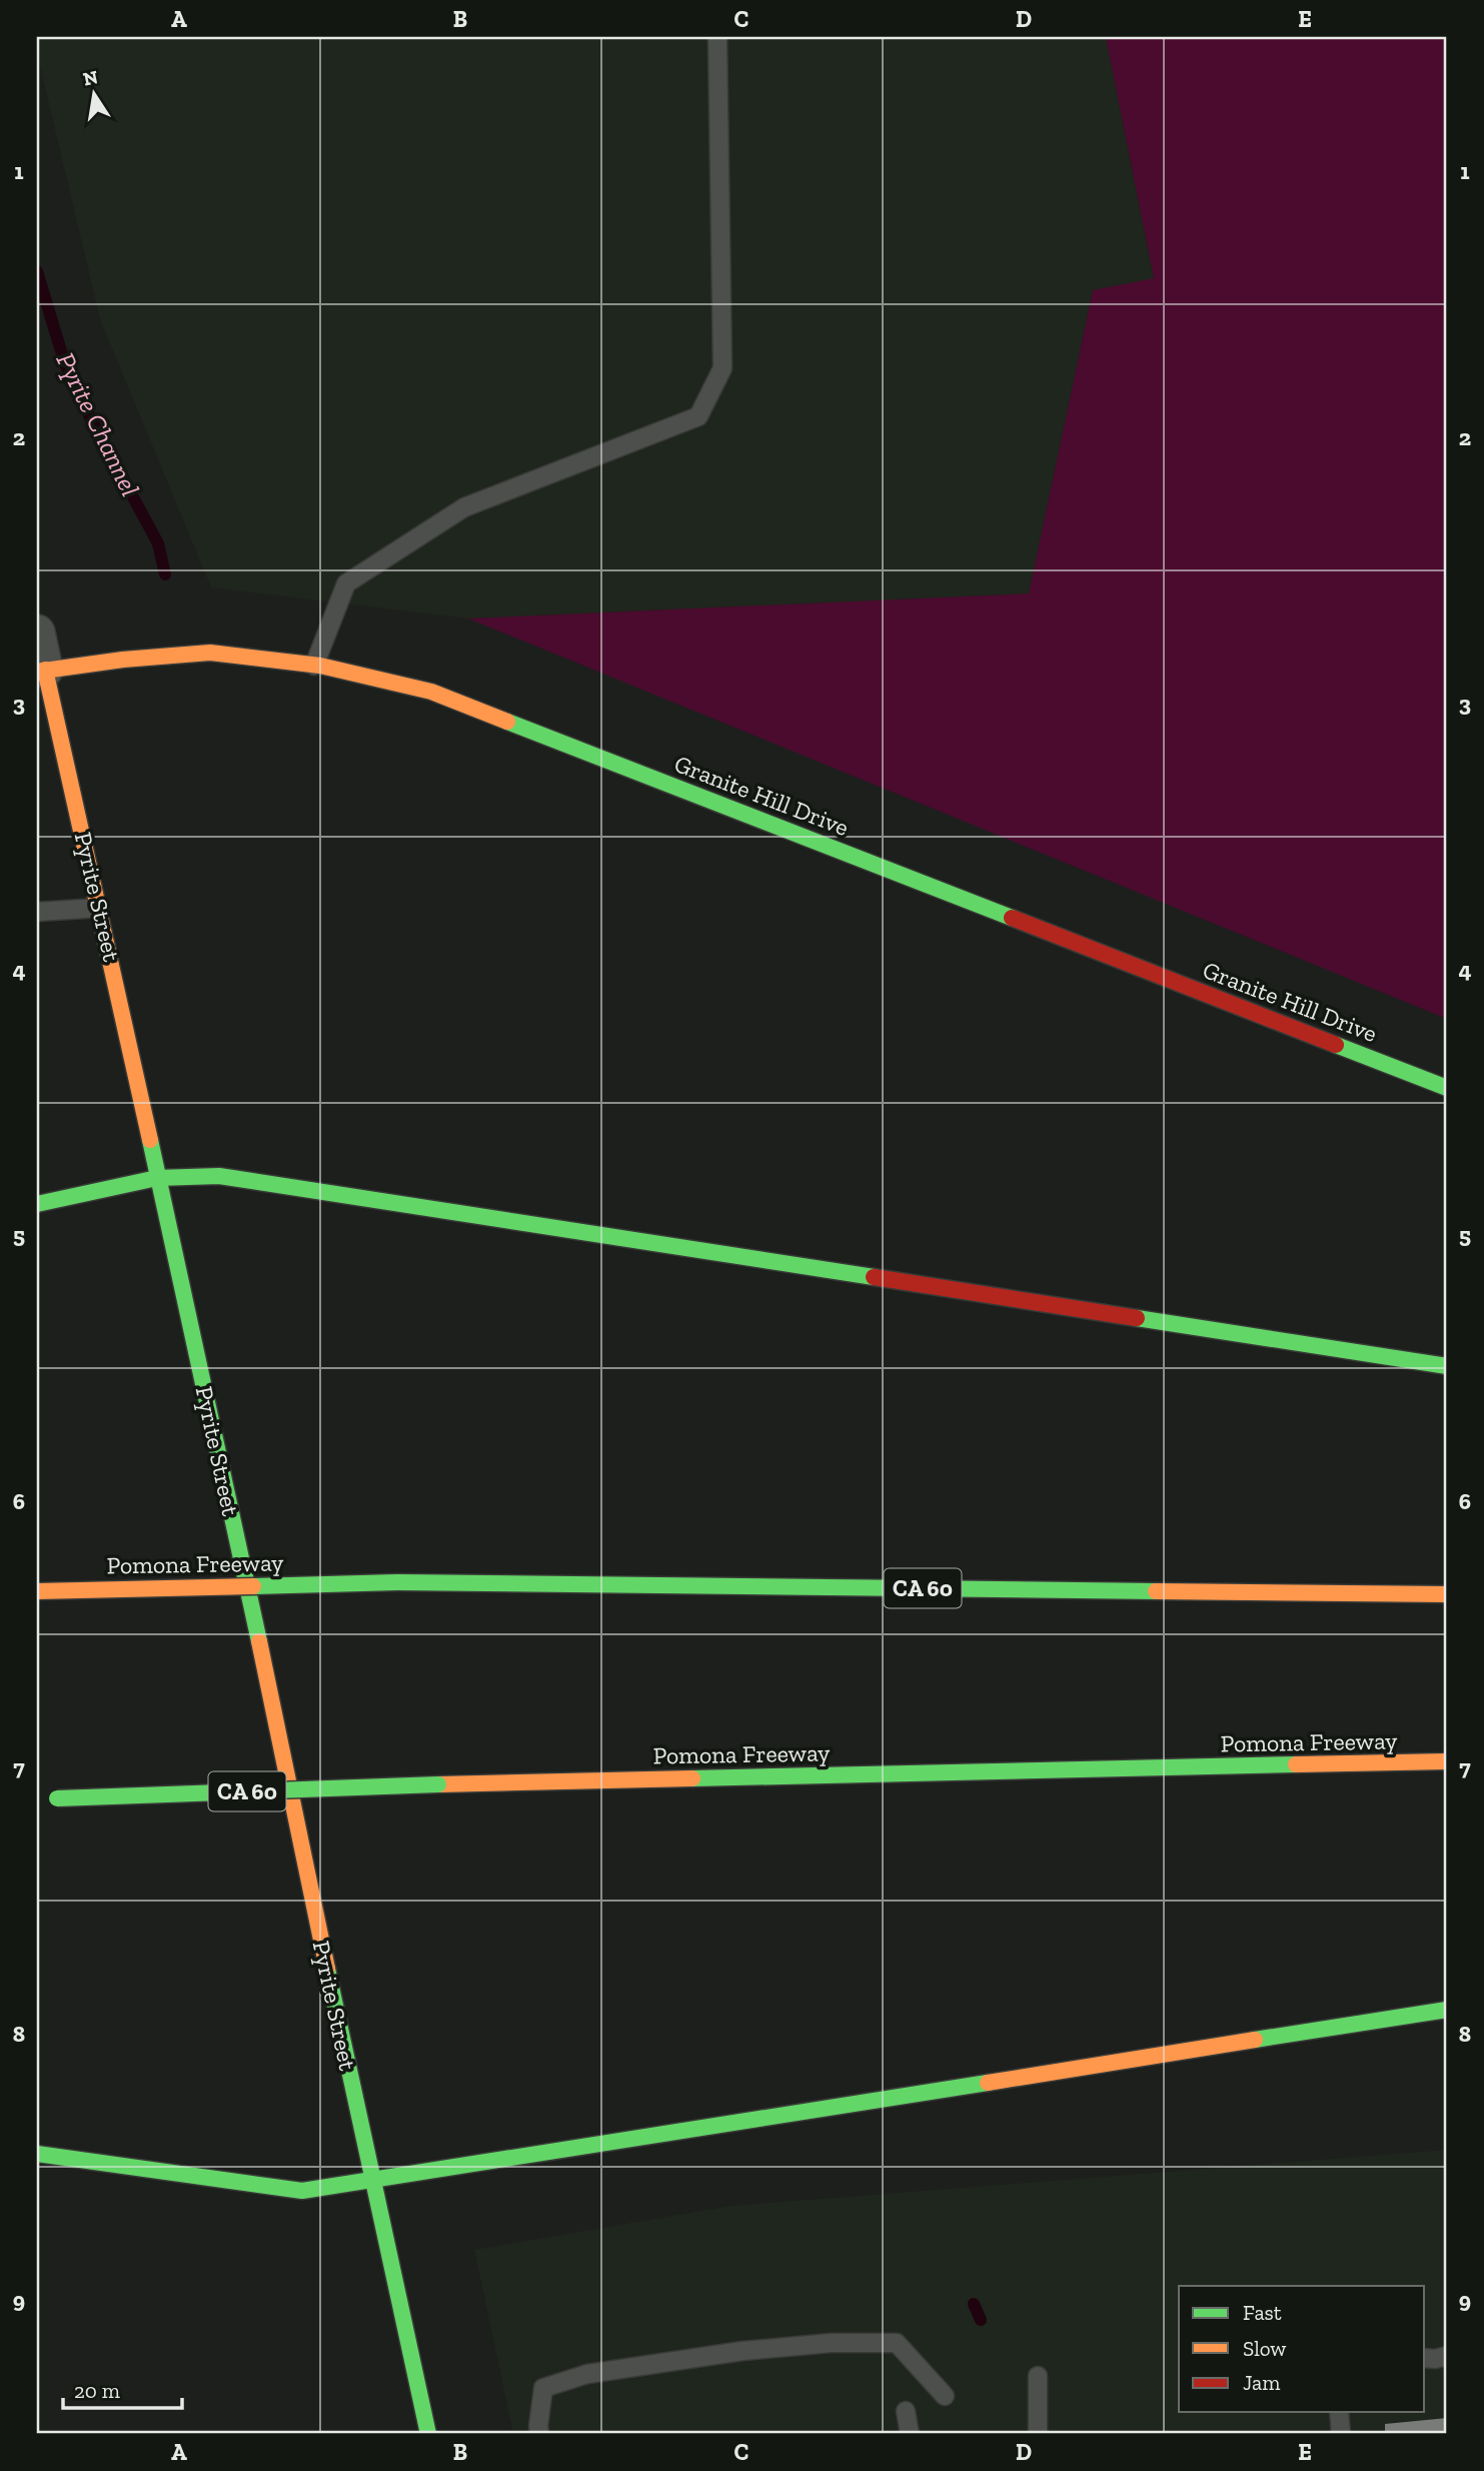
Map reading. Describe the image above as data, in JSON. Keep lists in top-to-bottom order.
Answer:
{
  "streets": {
    "main road": [
      "Granite Hill Drive",
      "Pyrite Street",
      "Pomona Freeway",
      "CA 60"
    ]
  },
  "crossings": [
    ["Granite Hill Drive", "Pyrite Street"]
  ],
  "water": ["Pyrite Channel"],
  "legend": ["Fast", "Slow", "Jam"],
  "scale_bar": "20 m",
  "north": "top",
  "grid": {
    "columns": [
      "A",
      "B",
      "C",
      "D",
      "E"
    ],
    "rows": [
      "1",
      "2",
      "3",
      "4",
      "5",
      "6",
      "7",
      "8",
      "9"
    ]
  }
}
